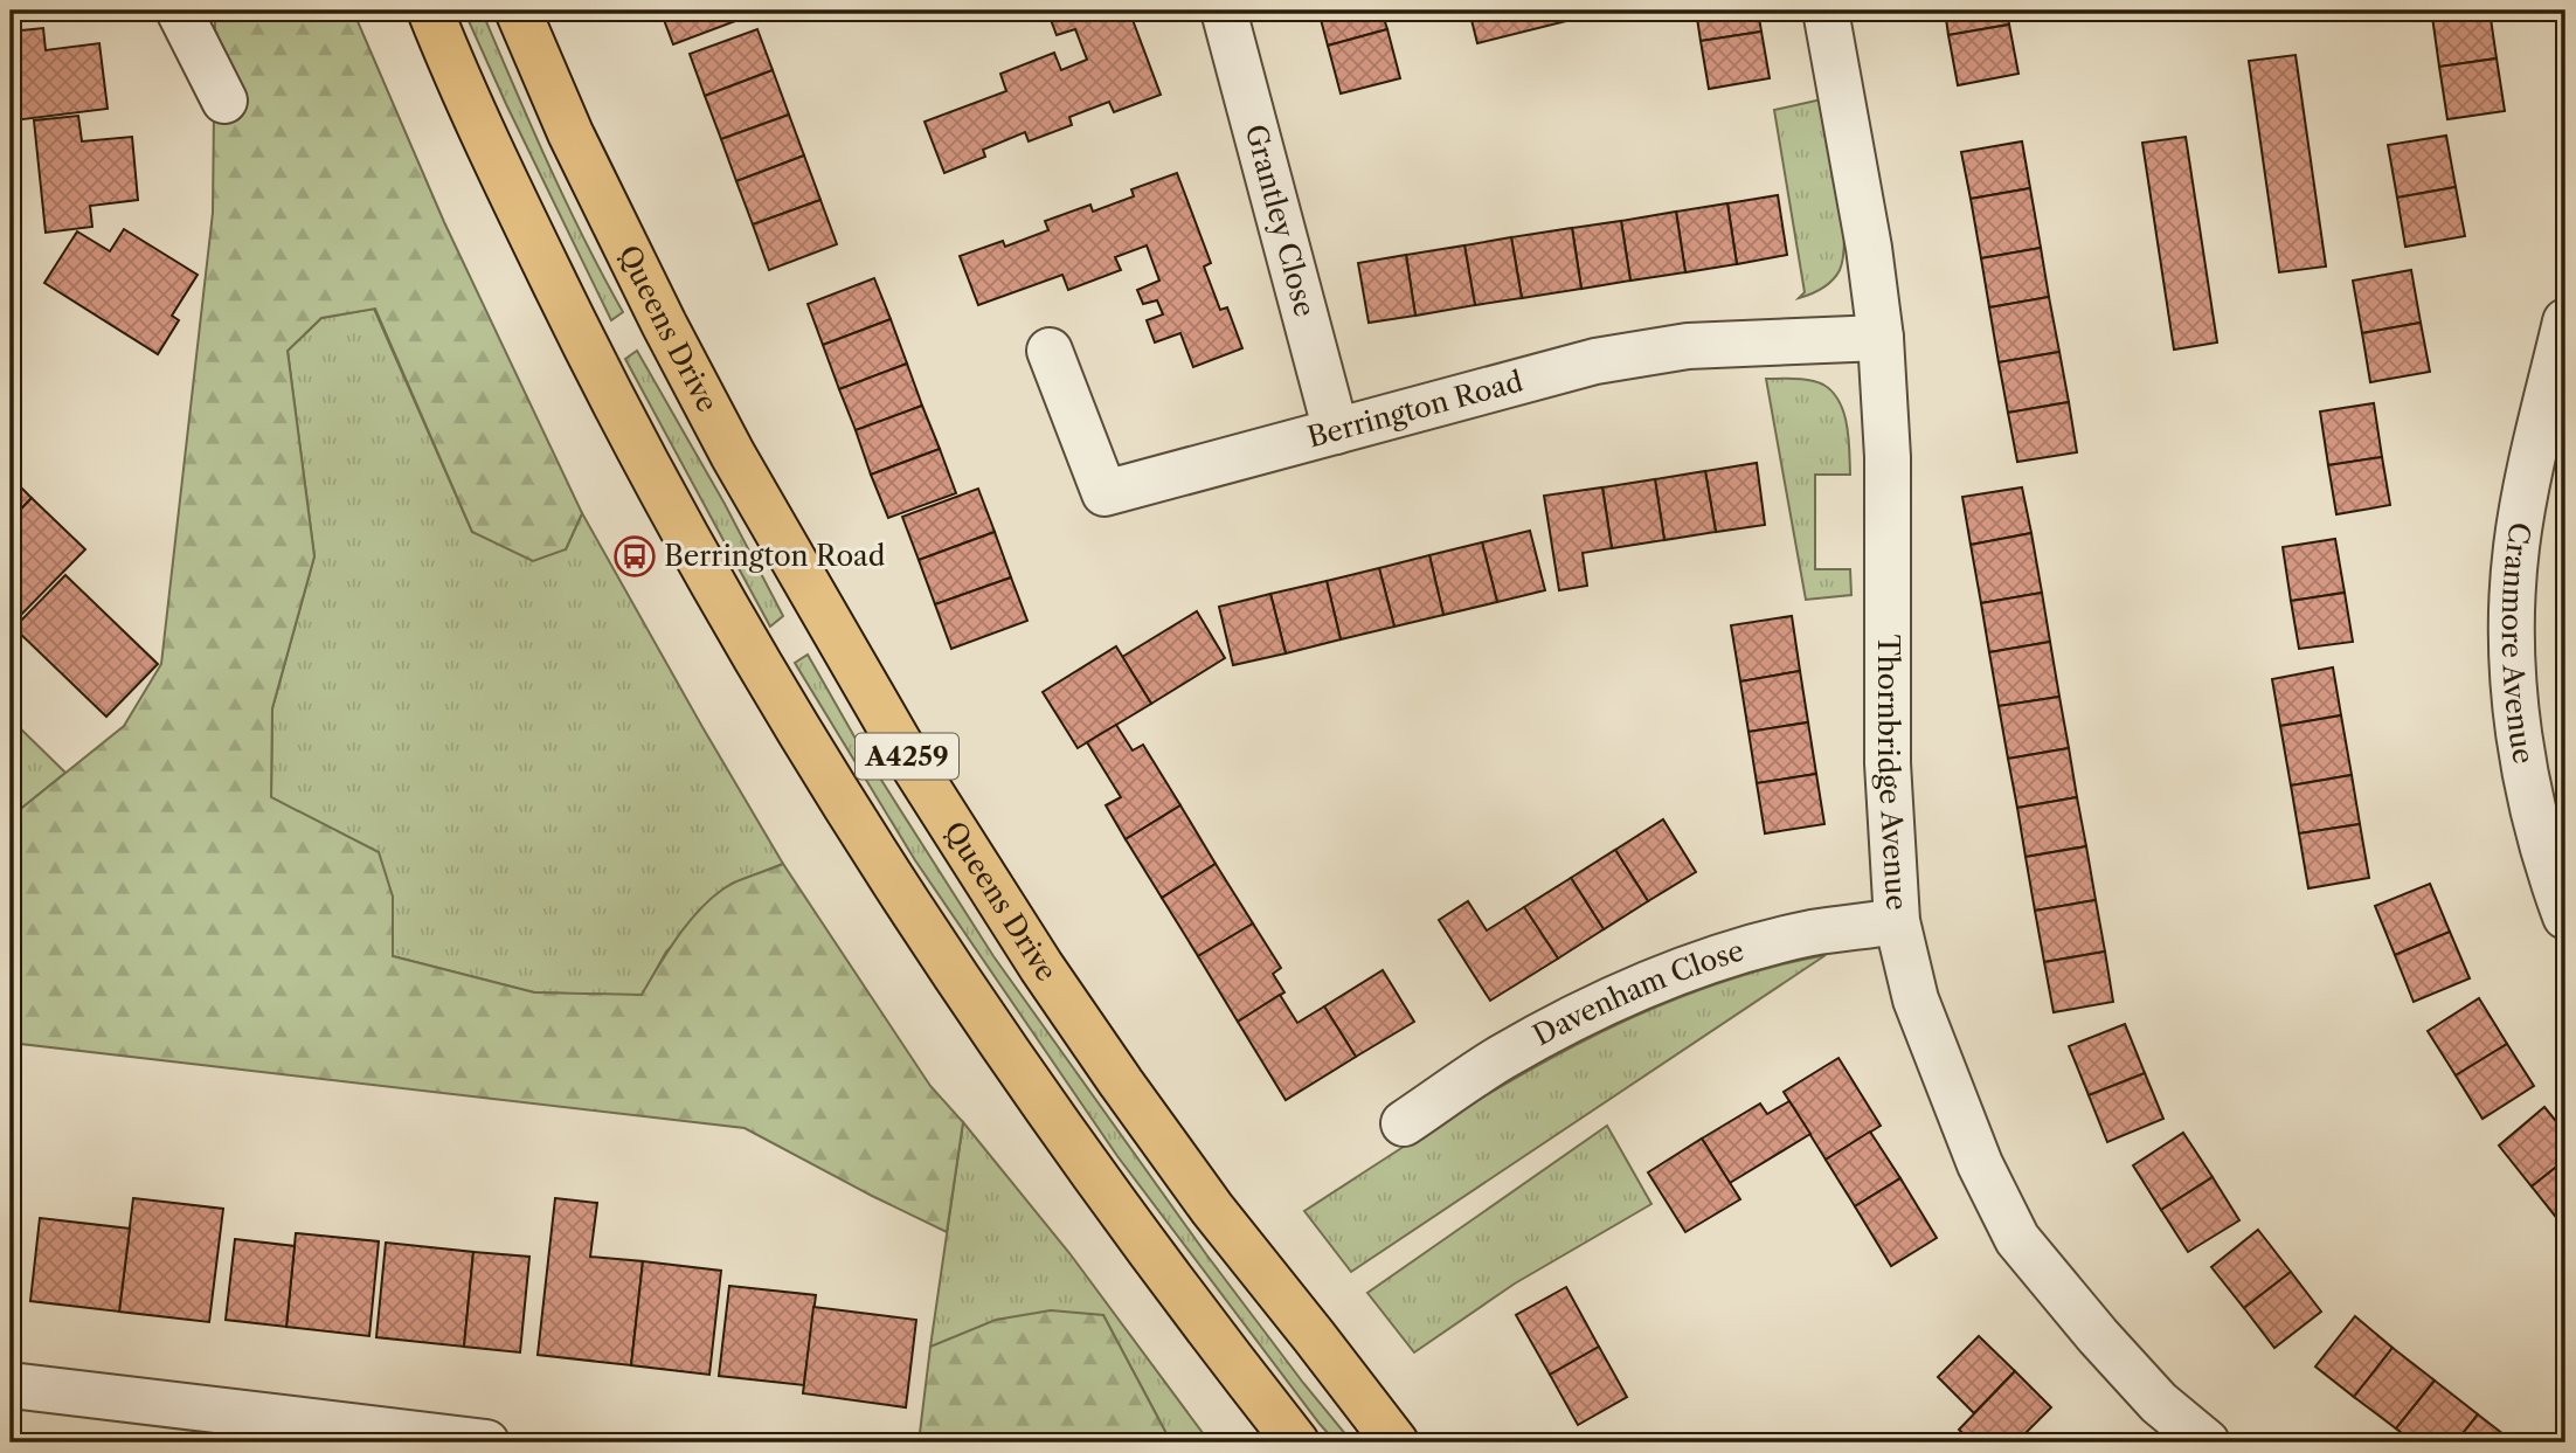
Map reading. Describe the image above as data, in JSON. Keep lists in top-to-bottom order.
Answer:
{
  "streets": {
    "main road": ["Queens Drive", "A4259"],
    "street": [
      "Grantley Close",
      "Berrington Road",
      "Cranmore Avenue",
      "Thornbridge Avenue",
      "Davenham Close"
    ]
  },
  "crossings": [
    ["Grantley Close", "Berrington Road"],
    ["Berrington Road", "Thornbridge Avenue"],
    ["Thornbridge Avenue", "Davenham Close"]
  ],
  "places": {
    "bus stop": ["Berrington Road"]
  }
}
